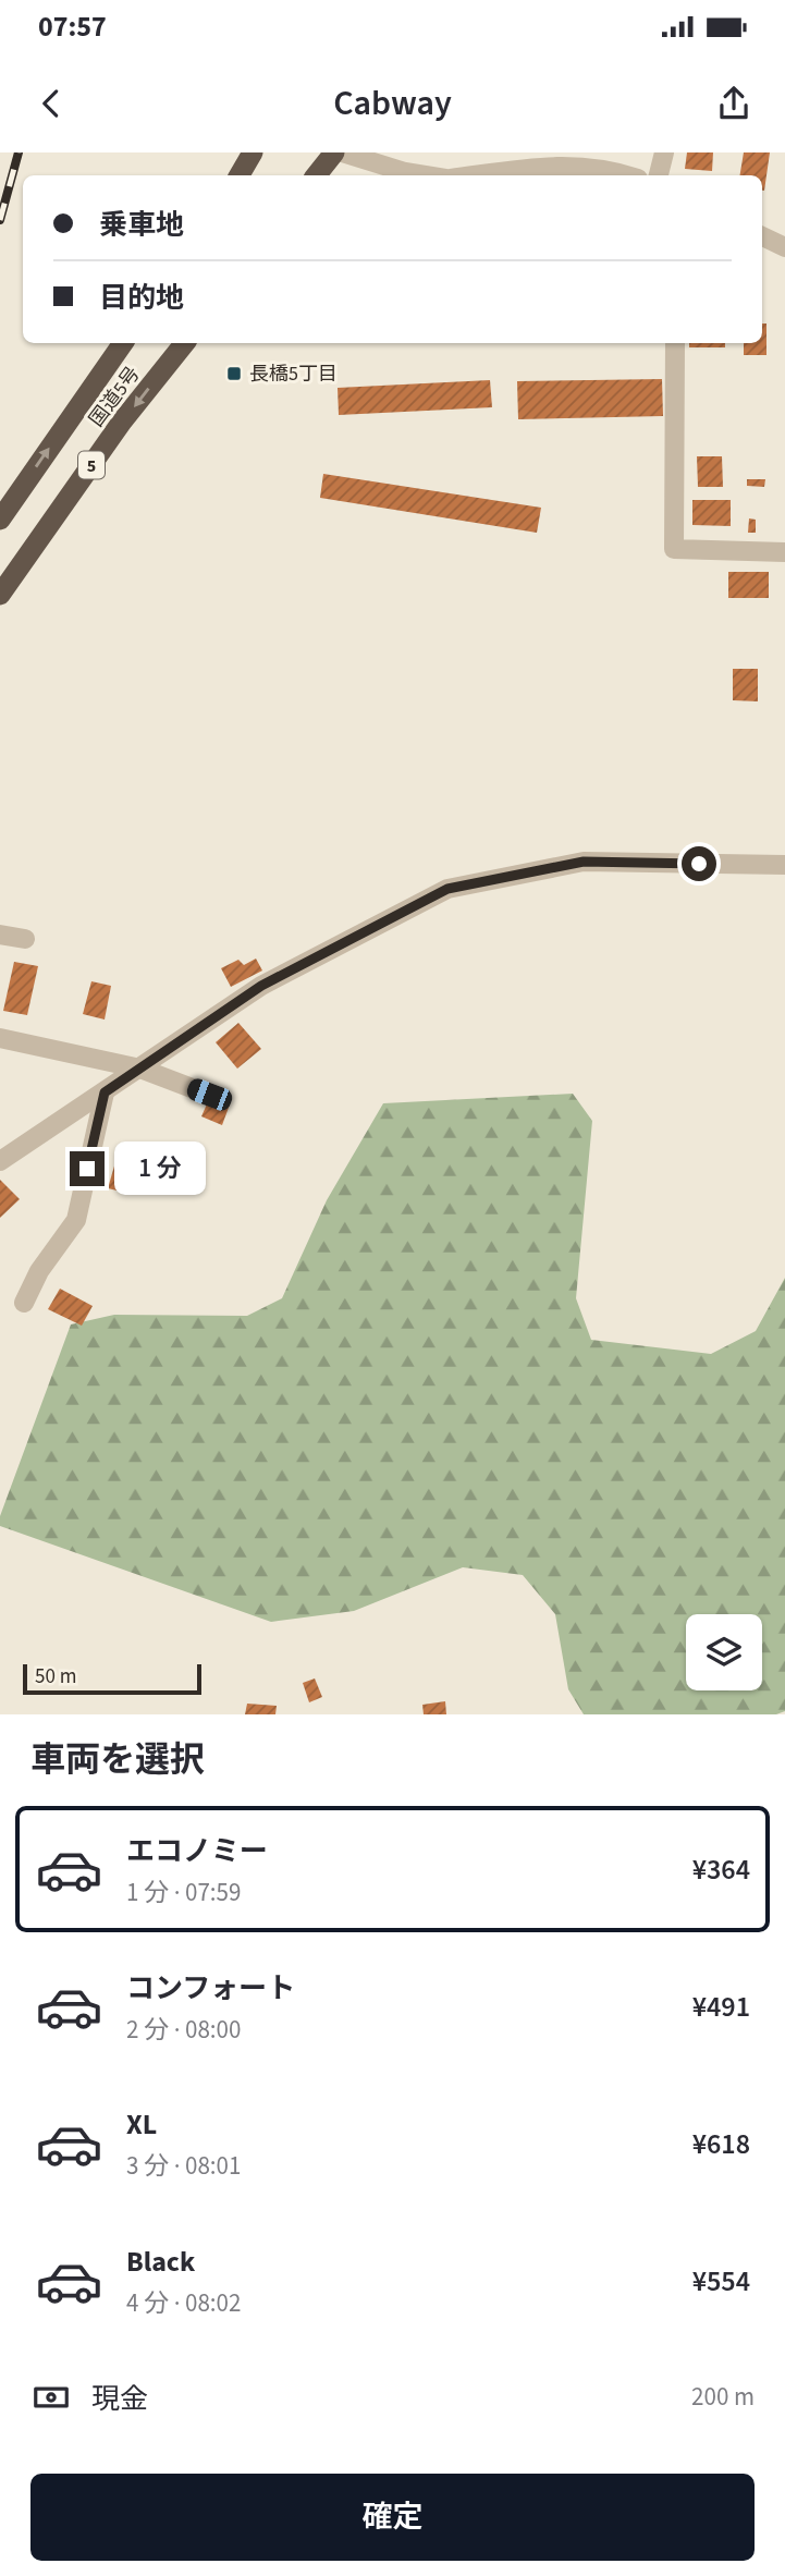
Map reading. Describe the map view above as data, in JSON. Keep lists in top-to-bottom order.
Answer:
{
  "streets": {
    "highway": ["国道5号", "5"]
  },
  "places": {
    "transit": ["長橋5丁目"]
  },
  "scale_bar": "50 m",
  "page": {
    "status": "07:57",
    "header": "Cabway",
    "banner": ["乗車地", "目的地"],
    "bubble": "1 分",
    "scale": "50 m",
    "heading": "車両を選択",
    "list": [
      {
        "name": "エコノミー",
        "note": "1 分 · 07:59",
        "value": "¥364"
      },
      {
        "name": "コンフォート",
        "note": "2 分 · 08:00",
        "value": "¥491"
      },
      {
        "name": "XL",
        "note": "3 分 · 08:01",
        "value": "¥618"
      },
      {
        "name": "Black",
        "note": "4 分 · 08:02",
        "value": "¥554"
      }
    ],
    "pay": ["現金", "200 m"],
    "buttons": "確定"
  }
}
